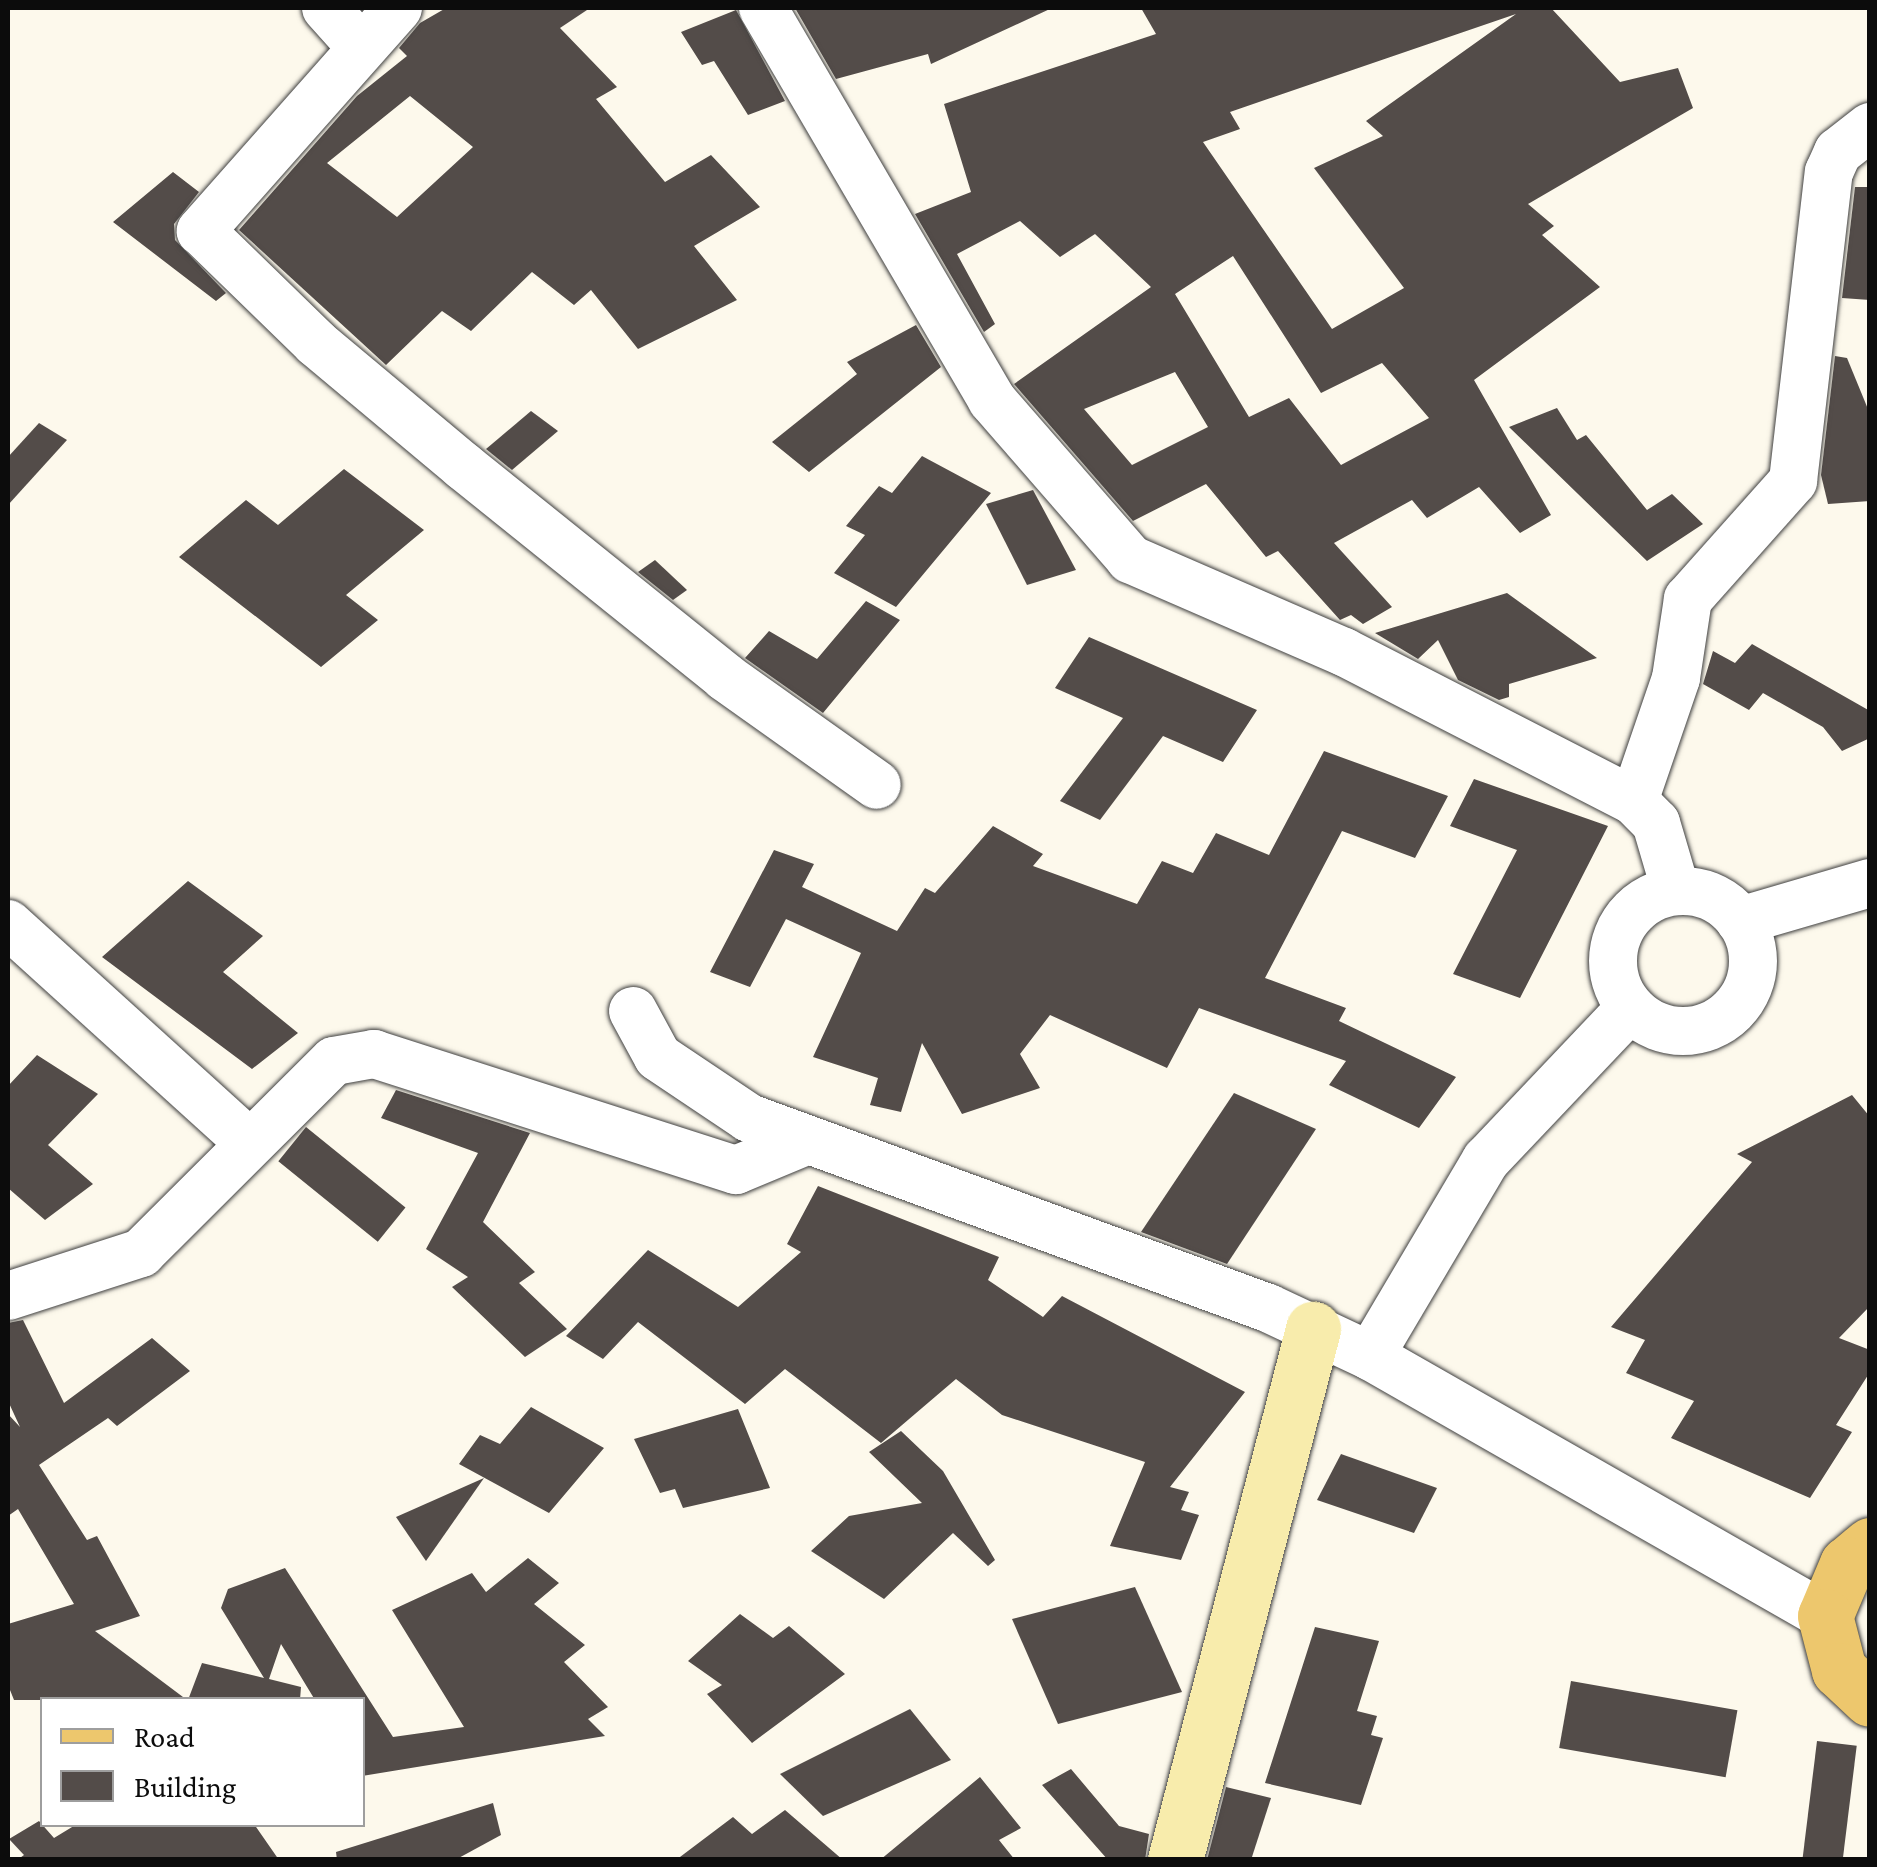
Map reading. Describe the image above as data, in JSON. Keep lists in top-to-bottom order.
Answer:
{
  "legend": ["Road", "Building"]
}
